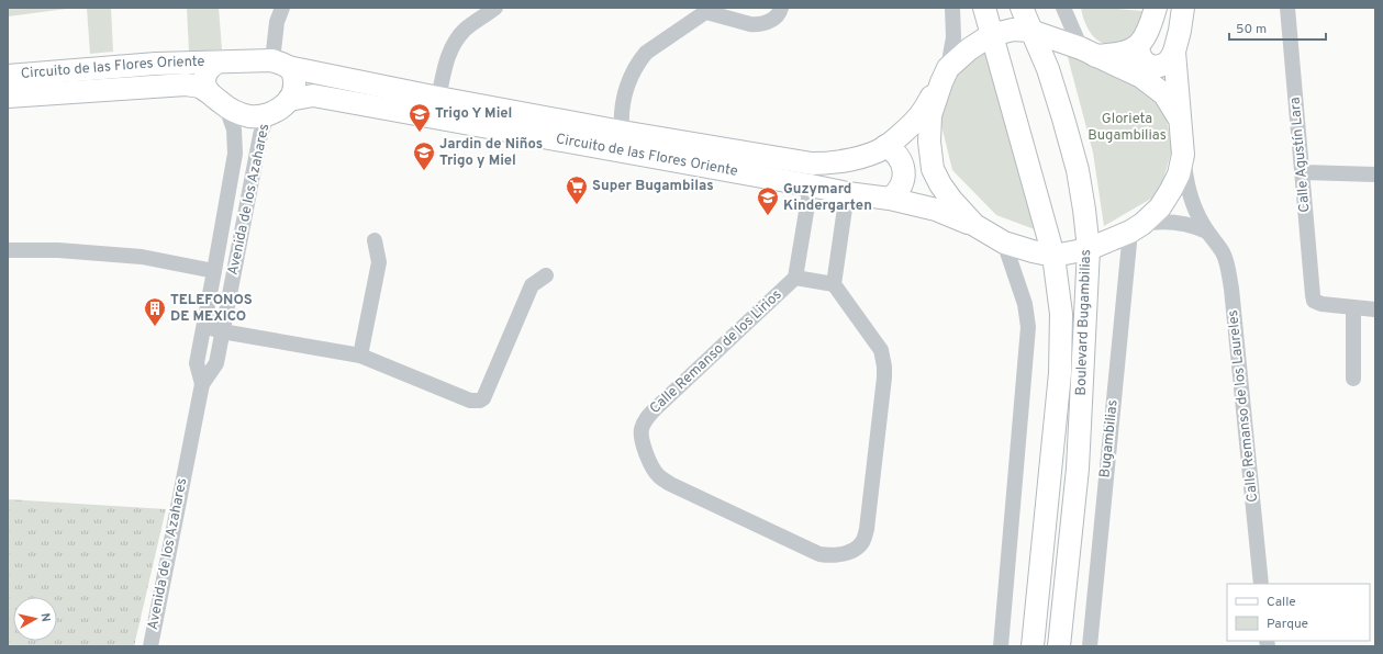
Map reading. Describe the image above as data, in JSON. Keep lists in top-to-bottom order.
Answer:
{
  "streets": {
    "street": [
      "Circuito de las Flores Oriente",
      "Calle Agustín Lara",
      "Avenida de los Azahares",
      "Boulevard Bugambilias",
      "Calle Remanso de los Lirios",
      "Calle Remanso de los Laureles",
      "Bugambilias"
    ]
  },
  "crossings": [
    ["Circuito de las Flores Oriente", "Avenida de los Azahares"],
    ["Circuito de las Flores Oriente", "Calle Remanso de los Lirios"]
  ],
  "parks": ["Glorieta Bugambilias"],
  "places": {
    "school or university": ["Trigo Y Miel", "Jardin de Niños Trigo y Miel", "Guzymard Kindergarten"],
    "supermarket": ["Super Bugambilas"],
    "building": ["TELEFONOS DE MEXICO"]
  },
  "legend": ["Calle", "Parque"],
  "scale_bar": "50 m",
  "north": "right"
}
